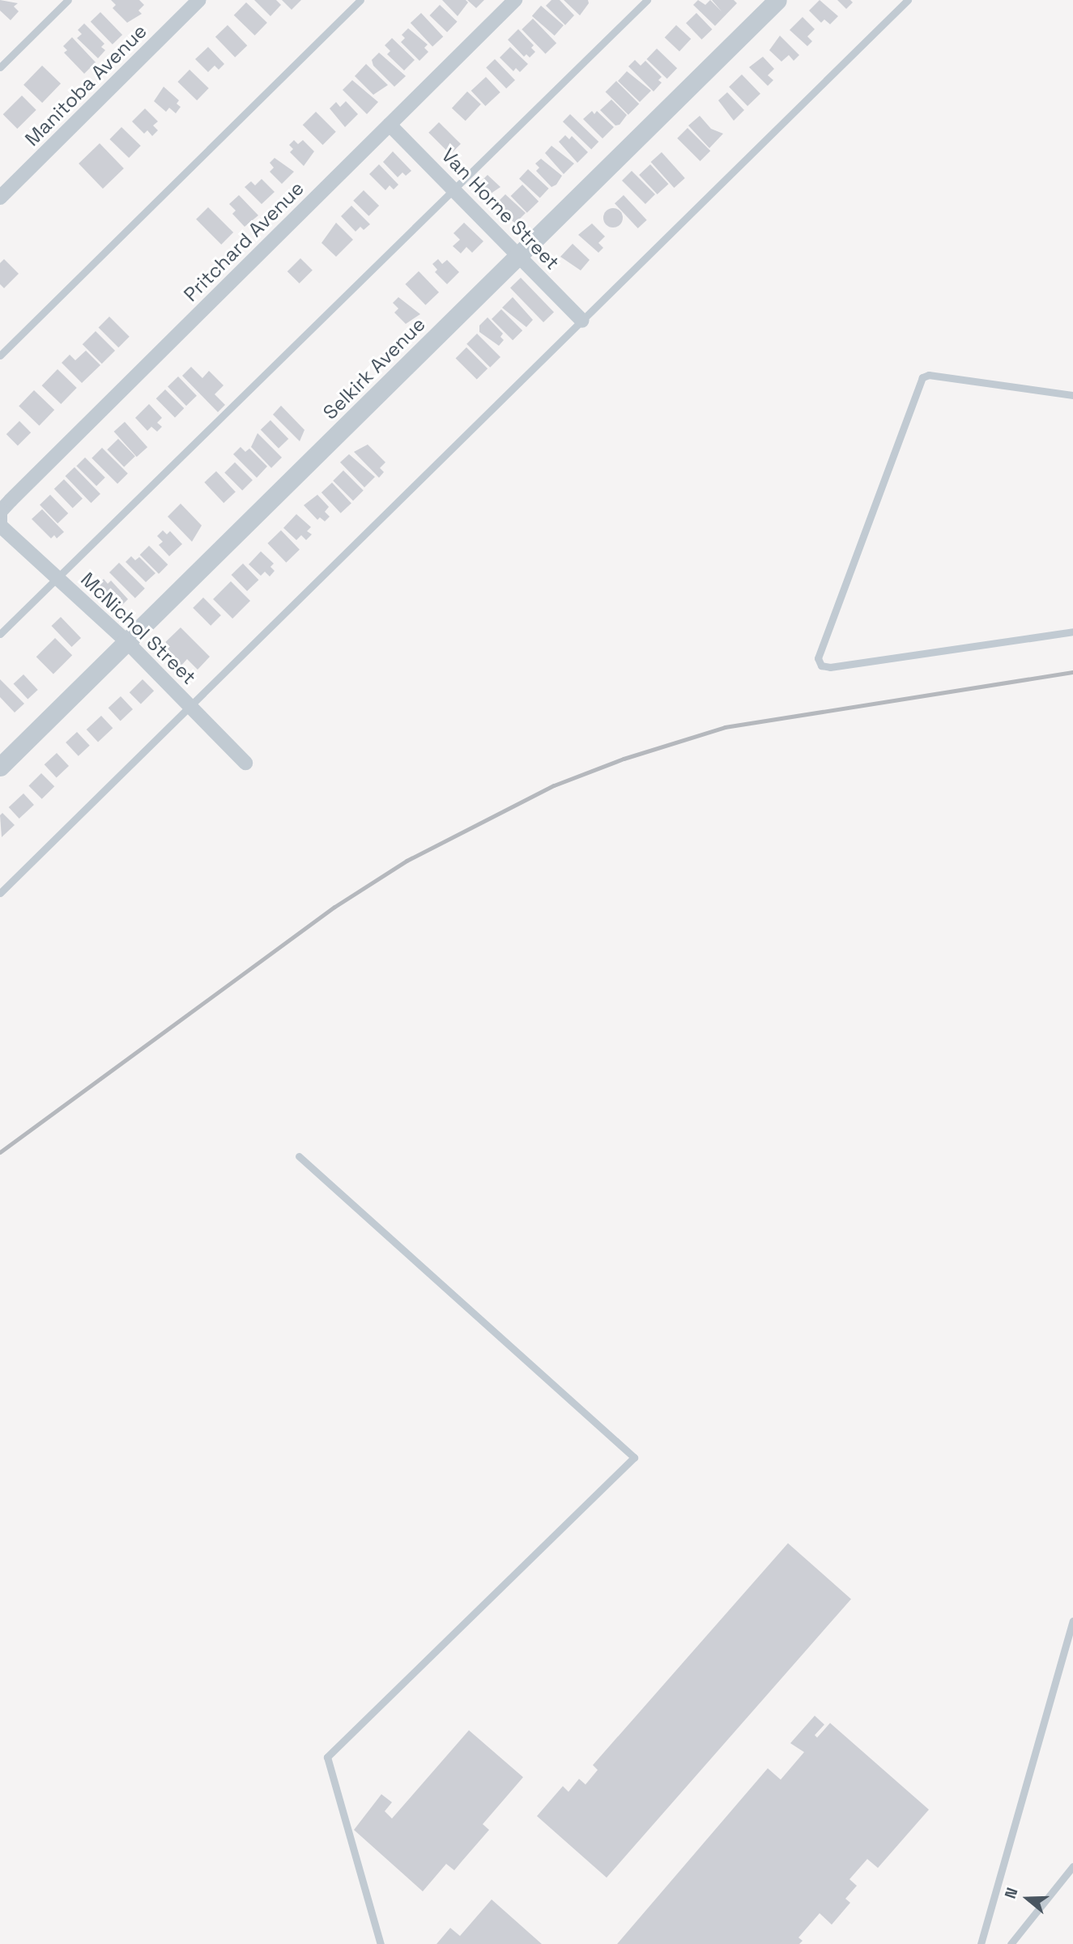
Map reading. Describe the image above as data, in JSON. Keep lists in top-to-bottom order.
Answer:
{
  "streets": {
    "street": [
      "Manitoba Avenue",
      "Van Horne Street",
      "Pritchard Avenue",
      "Selkirk Avenue",
      "McNichol Street"
    ]
  },
  "crossings": [
    ["Van Horne Street", "Pritchard Avenue"],
    ["Van Horne Street", "Selkirk Avenue"],
    ["Selkirk Avenue", "McNichol Street"]
  ],
  "north": "left"
}
